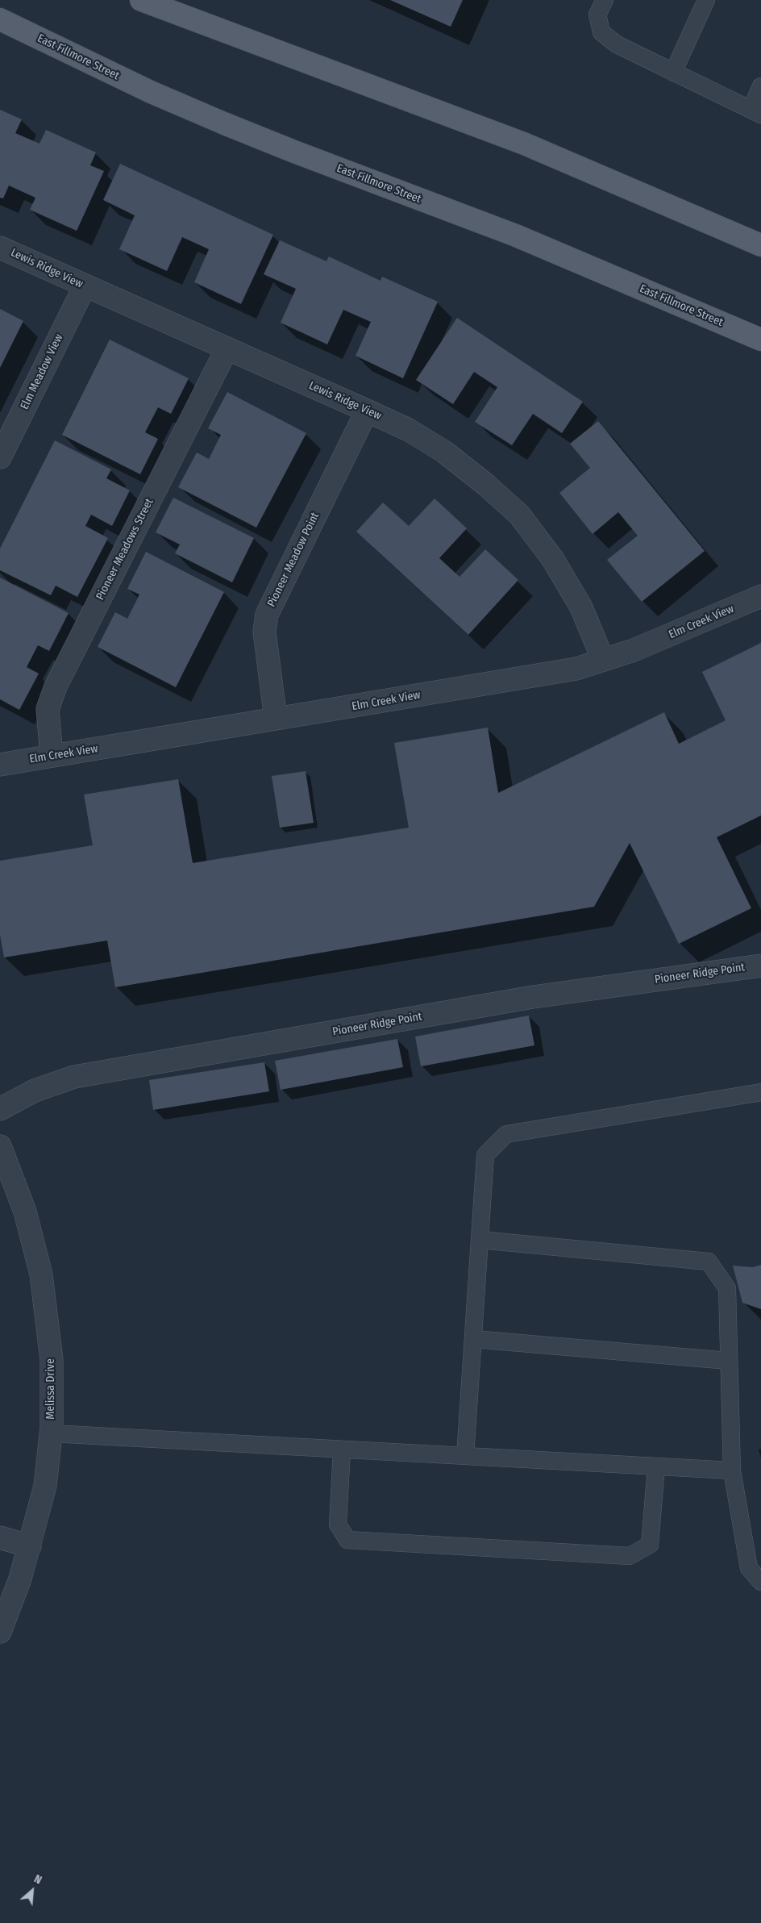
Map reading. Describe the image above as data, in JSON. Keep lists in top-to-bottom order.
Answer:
{
  "streets": {
    "main road": ["East Fillmore Street"],
    "street": [
      "Lewis Ridge View",
      "Elm Meadow View",
      "Pioneer Meadows Street",
      "Pioneer Meadow Point",
      "Elm Creek View",
      "Pioneer Ridge Point",
      "Melissa Drive"
    ]
  },
  "crossings": [
    ["Lewis Ridge View", "Elm Meadow View"],
    ["Lewis Ridge View", "Pioneer Meadows Street"],
    ["Lewis Ridge View", "Pioneer Meadow Point"],
    ["Lewis Ridge View", "Elm Creek View"],
    ["Pioneer Meadows Street", "Elm Creek View"],
    ["Pioneer Meadow Point", "Elm Creek View"]
  ],
  "north": "top right"
}
